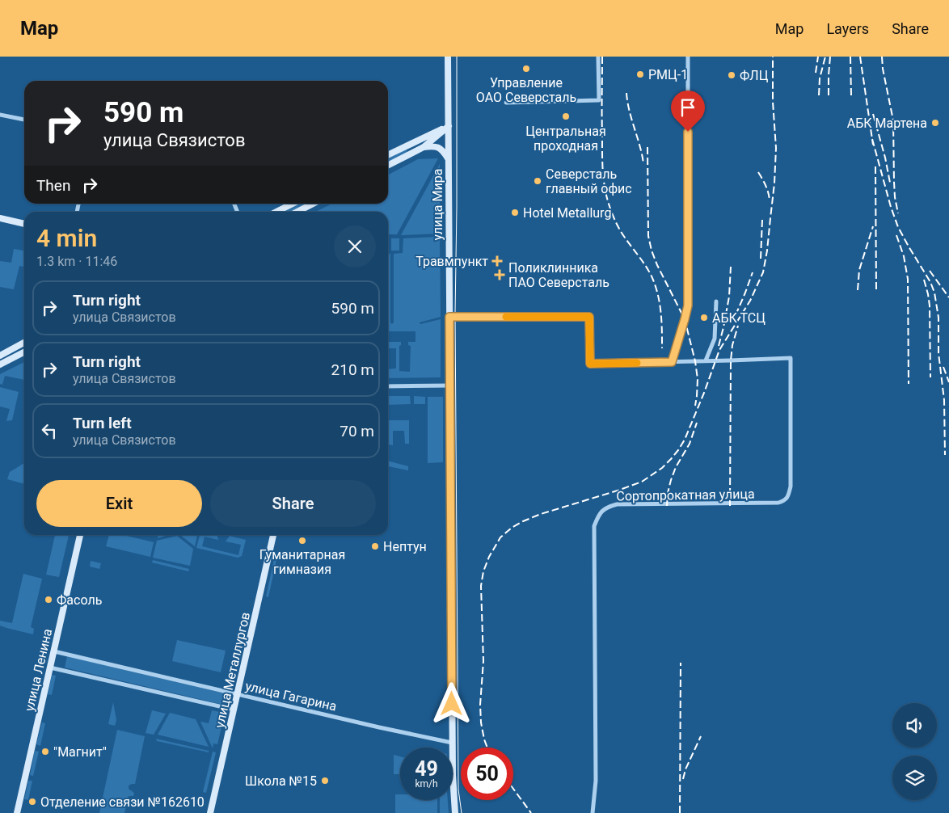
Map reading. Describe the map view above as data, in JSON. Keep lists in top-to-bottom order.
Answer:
{
  "streets": {
    "main road": ["улица Мира", "улица Ленина", "улица Металлургов"],
    "street": ["Сортопрокатная улица", "улица Гагарина"]
  },
  "crossings": [
    ["улица Мира", "улица Гагарина"],
    ["улица Ленина", "улица Гагарина"],
    ["улица Металлургов", "улица Гагарина"]
  ],
  "places": {
    "other": [
      "Управление OAO Северсталь",
      "РМЦ-1",
      "ФЛЦ",
      "Центральная проходная",
      "АБК Мартена",
      "Северсталь главный офис",
      "Hotel Metallurg",
      "АБК ТСЦ",
      "Гуманитарная гимназия",
      "Нептун",
      "Фасоль",
      "\"Магнит\"",
      "Школа №15",
      "Отделение связи №162610"
    ],
    "health": ["Травмпункт", "Поликлинника ПАО Северсталь"]
  },
  "page": {
    "header": "Map",
    "nav": ["Map", "Layers", "Share"],
    "turn": ["590 m", "улица Связистов"],
    "then": "Then",
    "heading": ["4 min", "1.3 km · 11:46"],
    "list": [
      {
        "name": "Turn right",
        "note": "улица Связистов",
        "value": "590 m"
      },
      {
        "name": "Turn right",
        "note": "улица Связистов",
        "value": "210 m"
      },
      {
        "name": "Turn left",
        "note": "улица Связистов",
        "value": "70 m"
      }
    ],
    "buttons": ["Exit", "Share"],
    "speed": "49 km/h",
    "limit": "50"
  }
}
